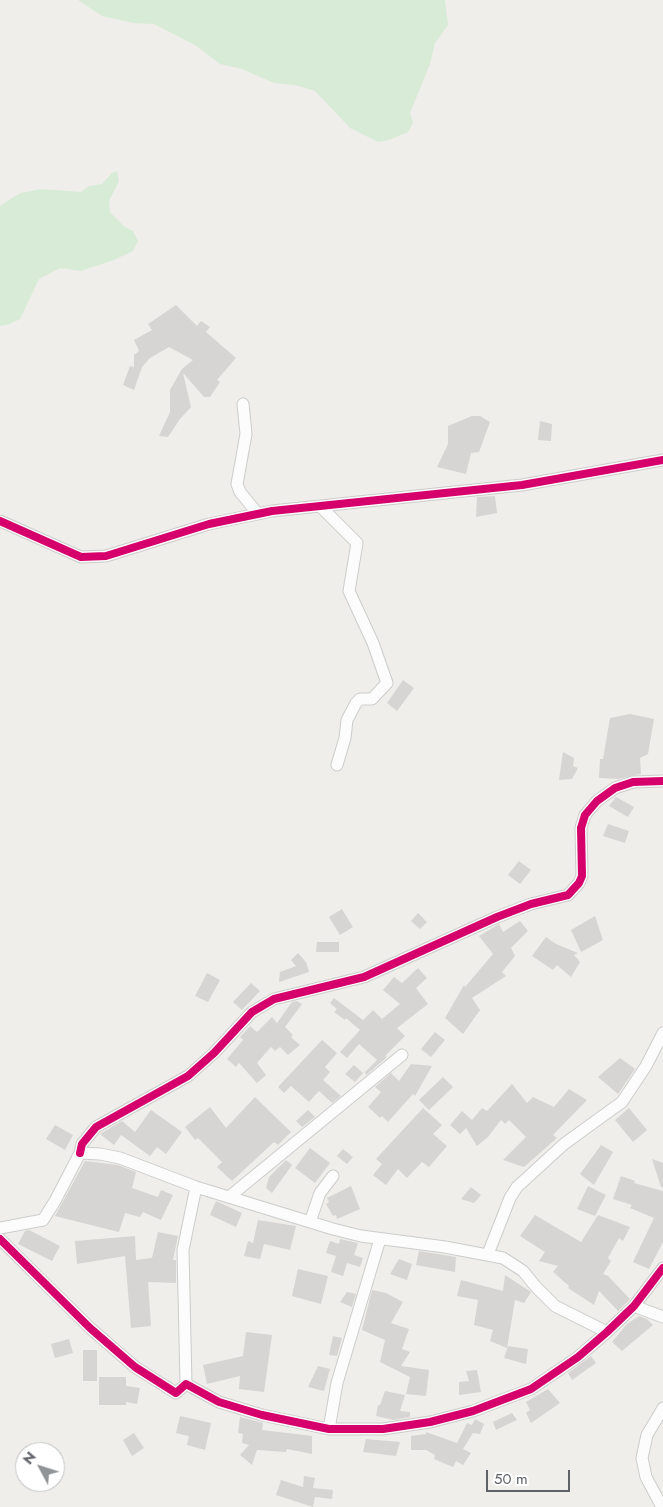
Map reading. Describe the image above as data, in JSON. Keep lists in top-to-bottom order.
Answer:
{
  "scale_bar": "50 m",
  "north": "top left"
}
